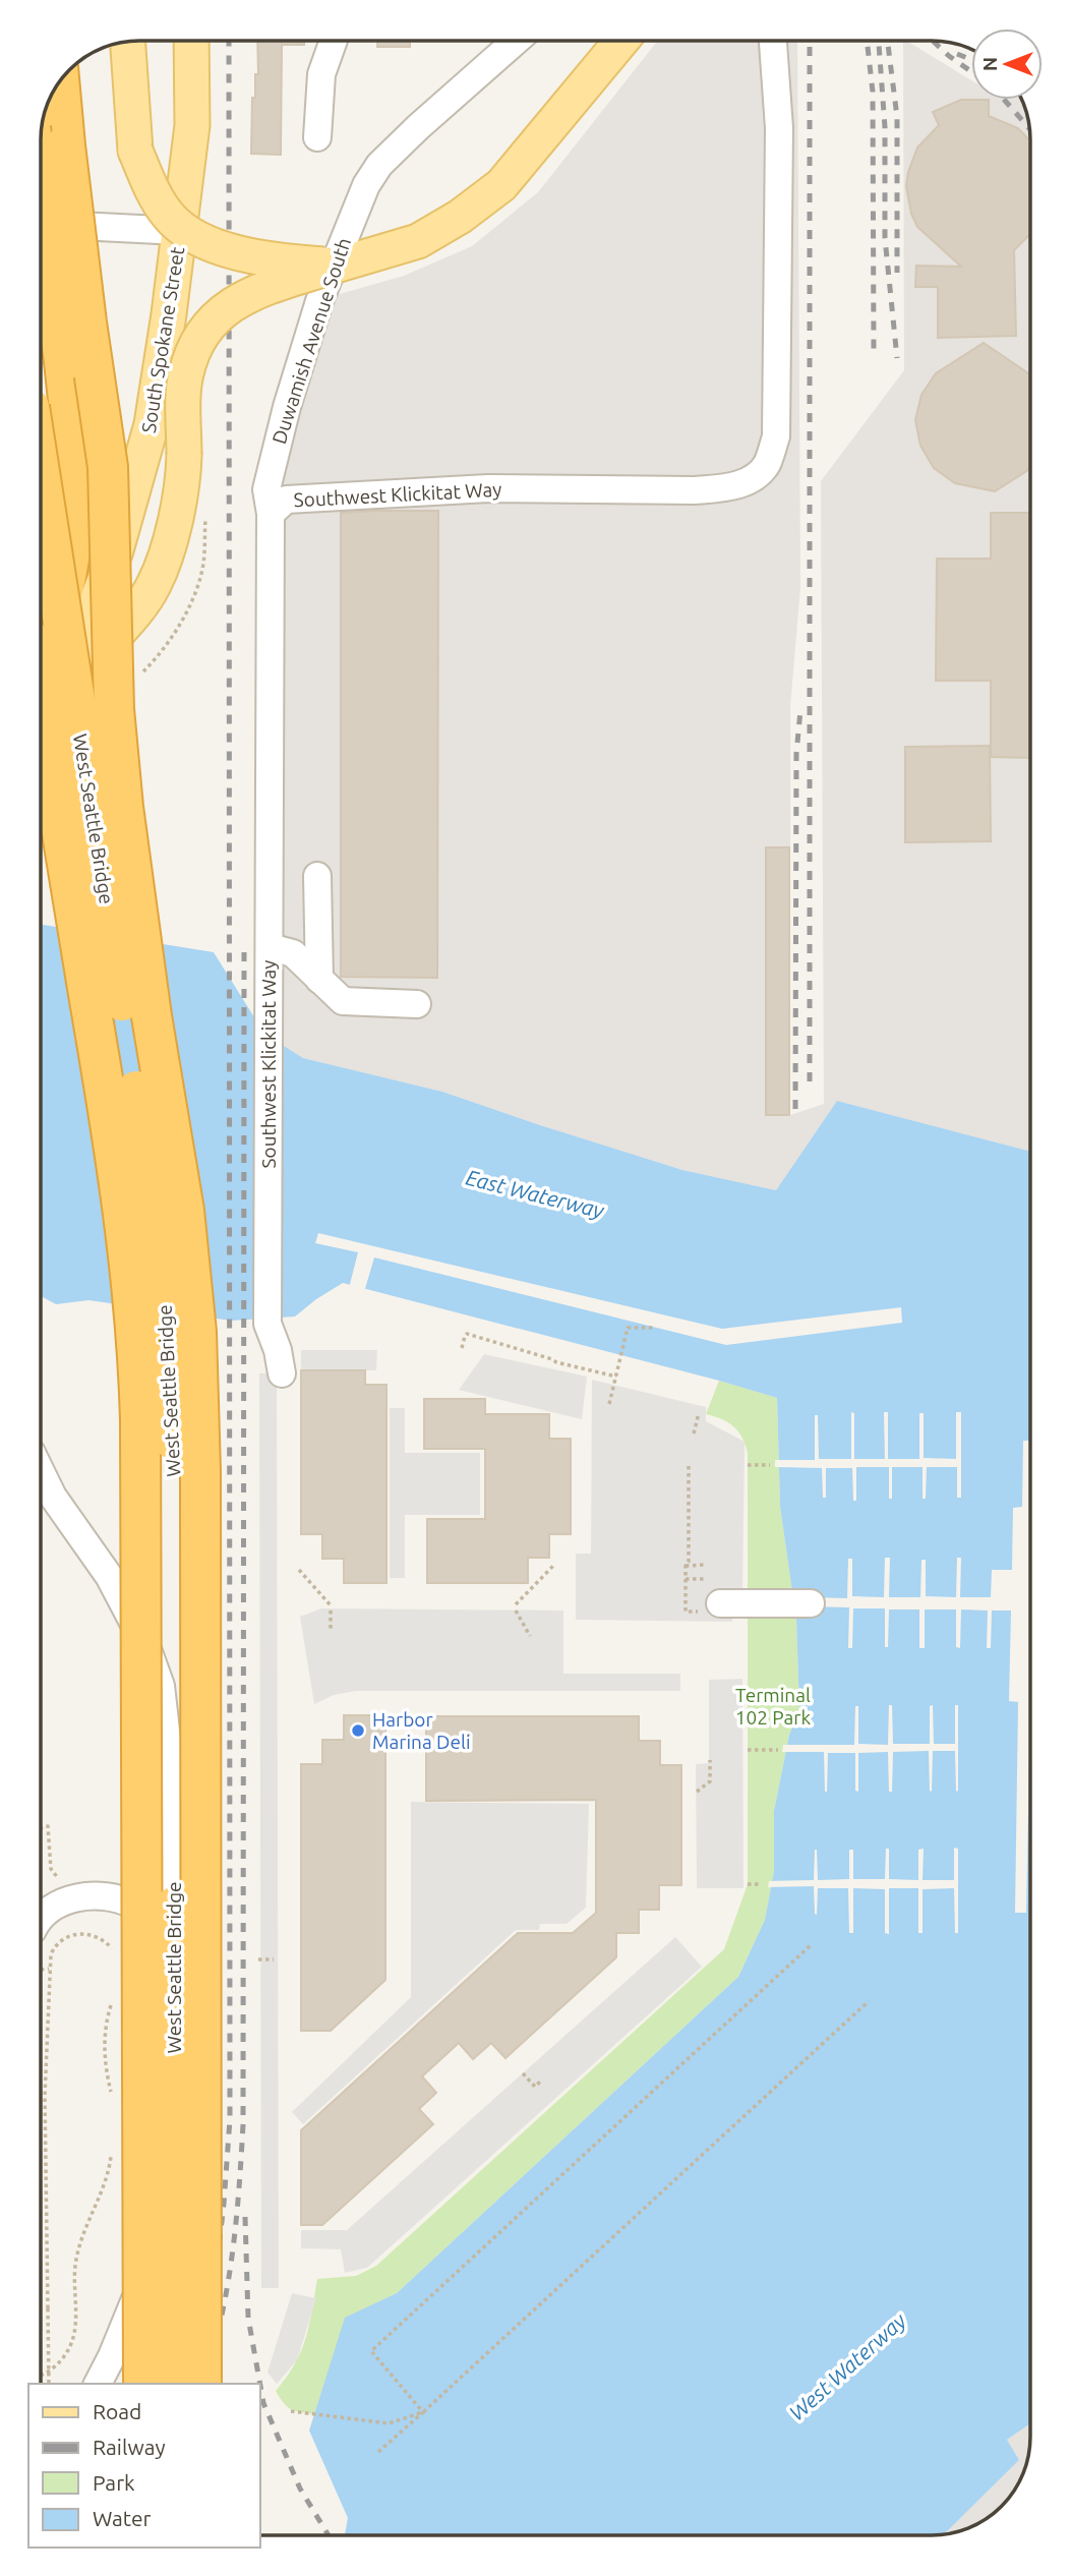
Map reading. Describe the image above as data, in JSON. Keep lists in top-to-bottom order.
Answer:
{
  "streets": {
    "highway": ["West Seattle Bridge"],
    "main road": ["South Spokane Street"],
    "street": ["Duwamish Avenue South", "Southwest Klickitat Way"]
  },
  "crossings": [
    ["Duwamish Avenue South", "Southwest Klickitat Way"]
  ],
  "water": ["East Waterway", "West Waterway"],
  "parks": ["Terminal 102 Park"],
  "places": ["Harbor Marina Deli"],
  "legend": [
    "Road",
    "Railway",
    "Park",
    "Water"
  ],
  "north": "left"
}
